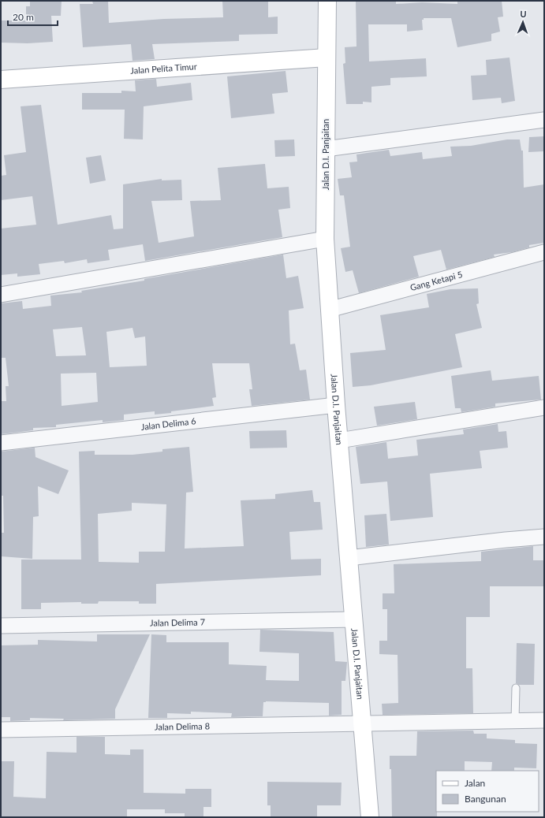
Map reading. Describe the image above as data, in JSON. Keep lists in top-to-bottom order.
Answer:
{
  "streets": {
    "street": [
      "Jalan Pelita Timur",
      "Jalan D.I. Panjaitan",
      "Gang Ketapi 5",
      "Jalan Delima 6",
      "Jalan Delima 7",
      "Jalan Delima 8"
    ]
  },
  "crossings": [
    ["Jalan Pelita Timur", "Jalan D.I. Panjaitan"],
    ["Jalan D.I. Panjaitan", "Gang Ketapi 5"],
    ["Jalan D.I. Panjaitan", "Jalan Delima 6"],
    ["Jalan D.I. Panjaitan", "Jalan Delima 7"],
    ["Jalan D.I. Panjaitan", "Jalan Delima 8"]
  ],
  "legend": ["Jalan", "Bangunan"],
  "scale_bar": "20 m",
  "north": "top"
}
